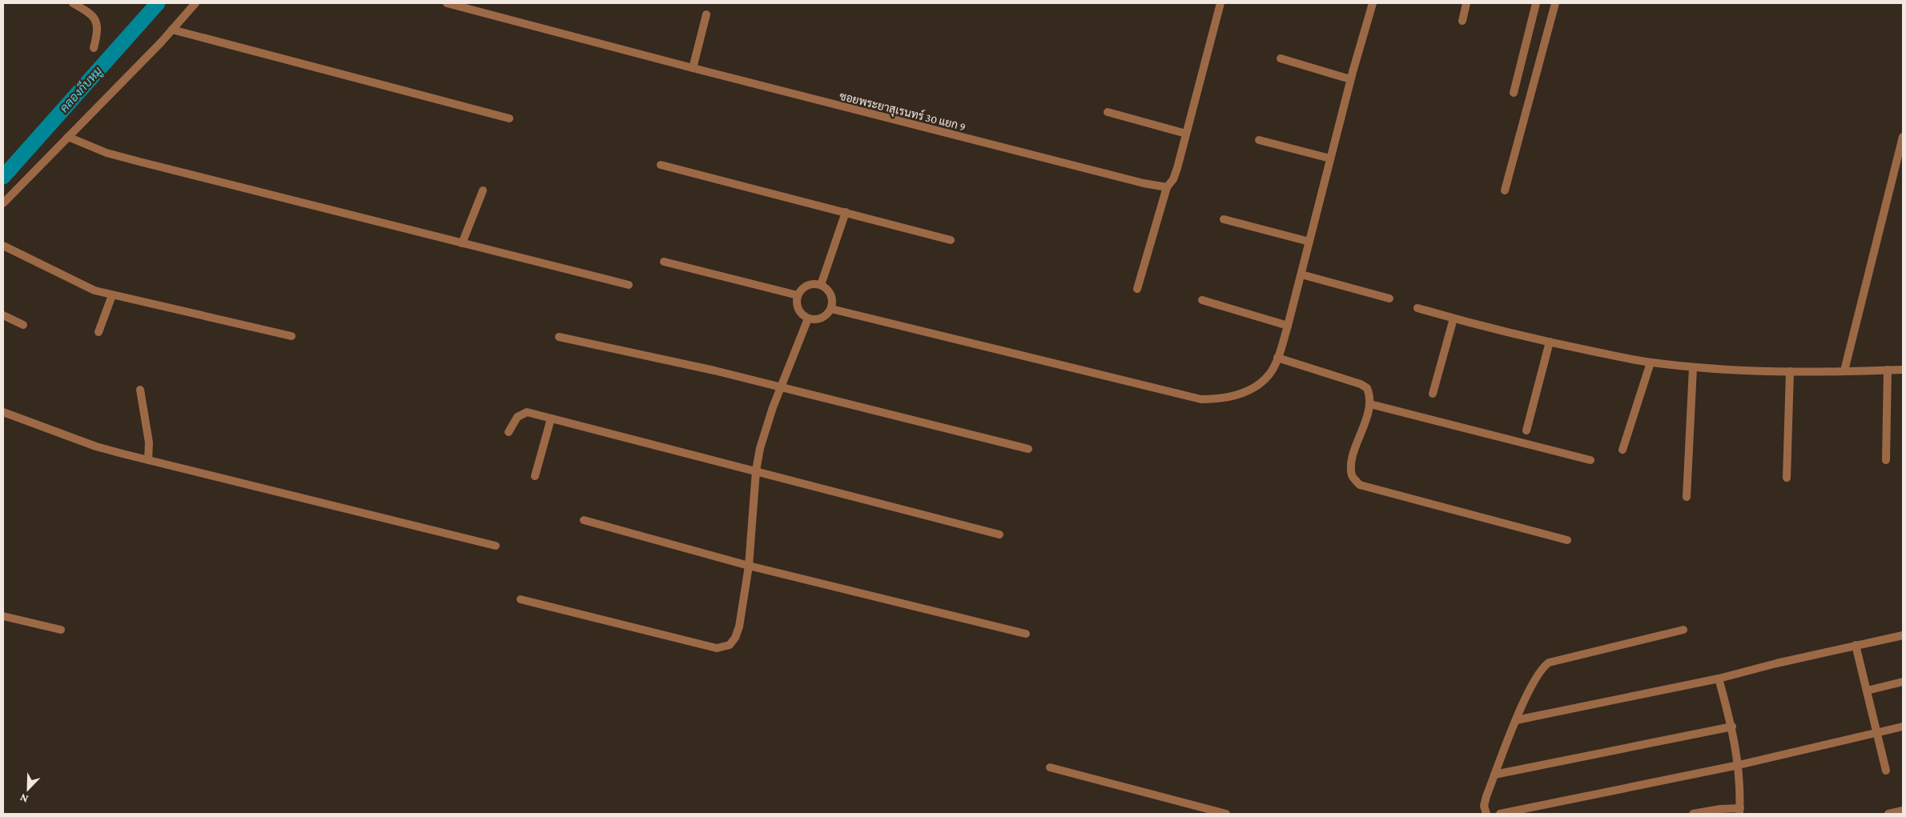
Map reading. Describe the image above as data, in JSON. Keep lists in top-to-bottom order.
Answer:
{
  "streets": {
    "street": ["ซอยพระยาสุเรนทร์ 30 แยก 9"]
  },
  "water": ["คลองกีบหมู"],
  "north": "bottom left"
}
